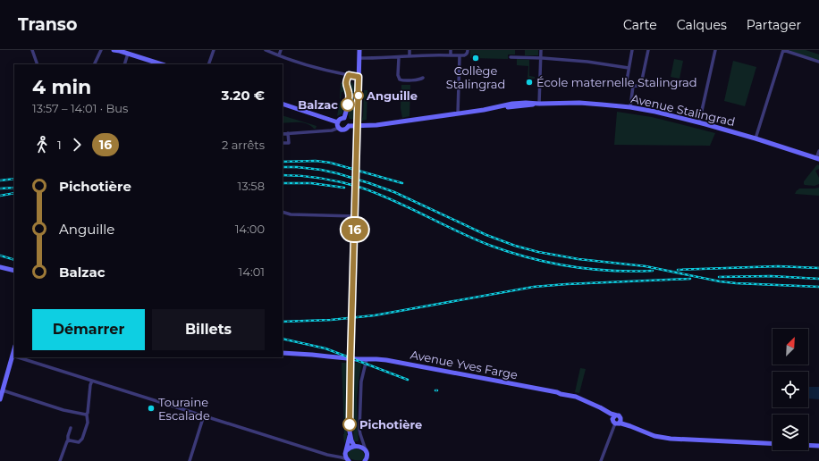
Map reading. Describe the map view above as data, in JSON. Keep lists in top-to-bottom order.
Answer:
{
  "streets": {
    "street": ["Avenue Stalingrad", "Avenue Yves Farge"]
  },
  "places": [
    "Collège Stalingrad",
    "École maternelle Stalingrad",
    "Anguille",
    "Balzac",
    "Touraine Escalade",
    "Pichotière"
  ],
  "lines": ["bus line 16"],
  "north": "top right",
  "page": {
    "header": "Transo",
    "nav": ["Carte", "Calques", "Partager"],
    "on_map": "16",
    "heading": ["4 min", "13:57 – 14:01 · Bus", "3.20 €"],
    "legs": ["1", "16", "2 arrêts"],
    "list": [
      {
        "name": "Pichotière",
        "value": "13:58"
      },
      {
        "name": "Anguille",
        "value": "14:00"
      },
      {
        "name": "Balzac",
        "value": "14:01"
      }
    ],
    "buttons": ["Démarrer", "Billets"]
  }
}
